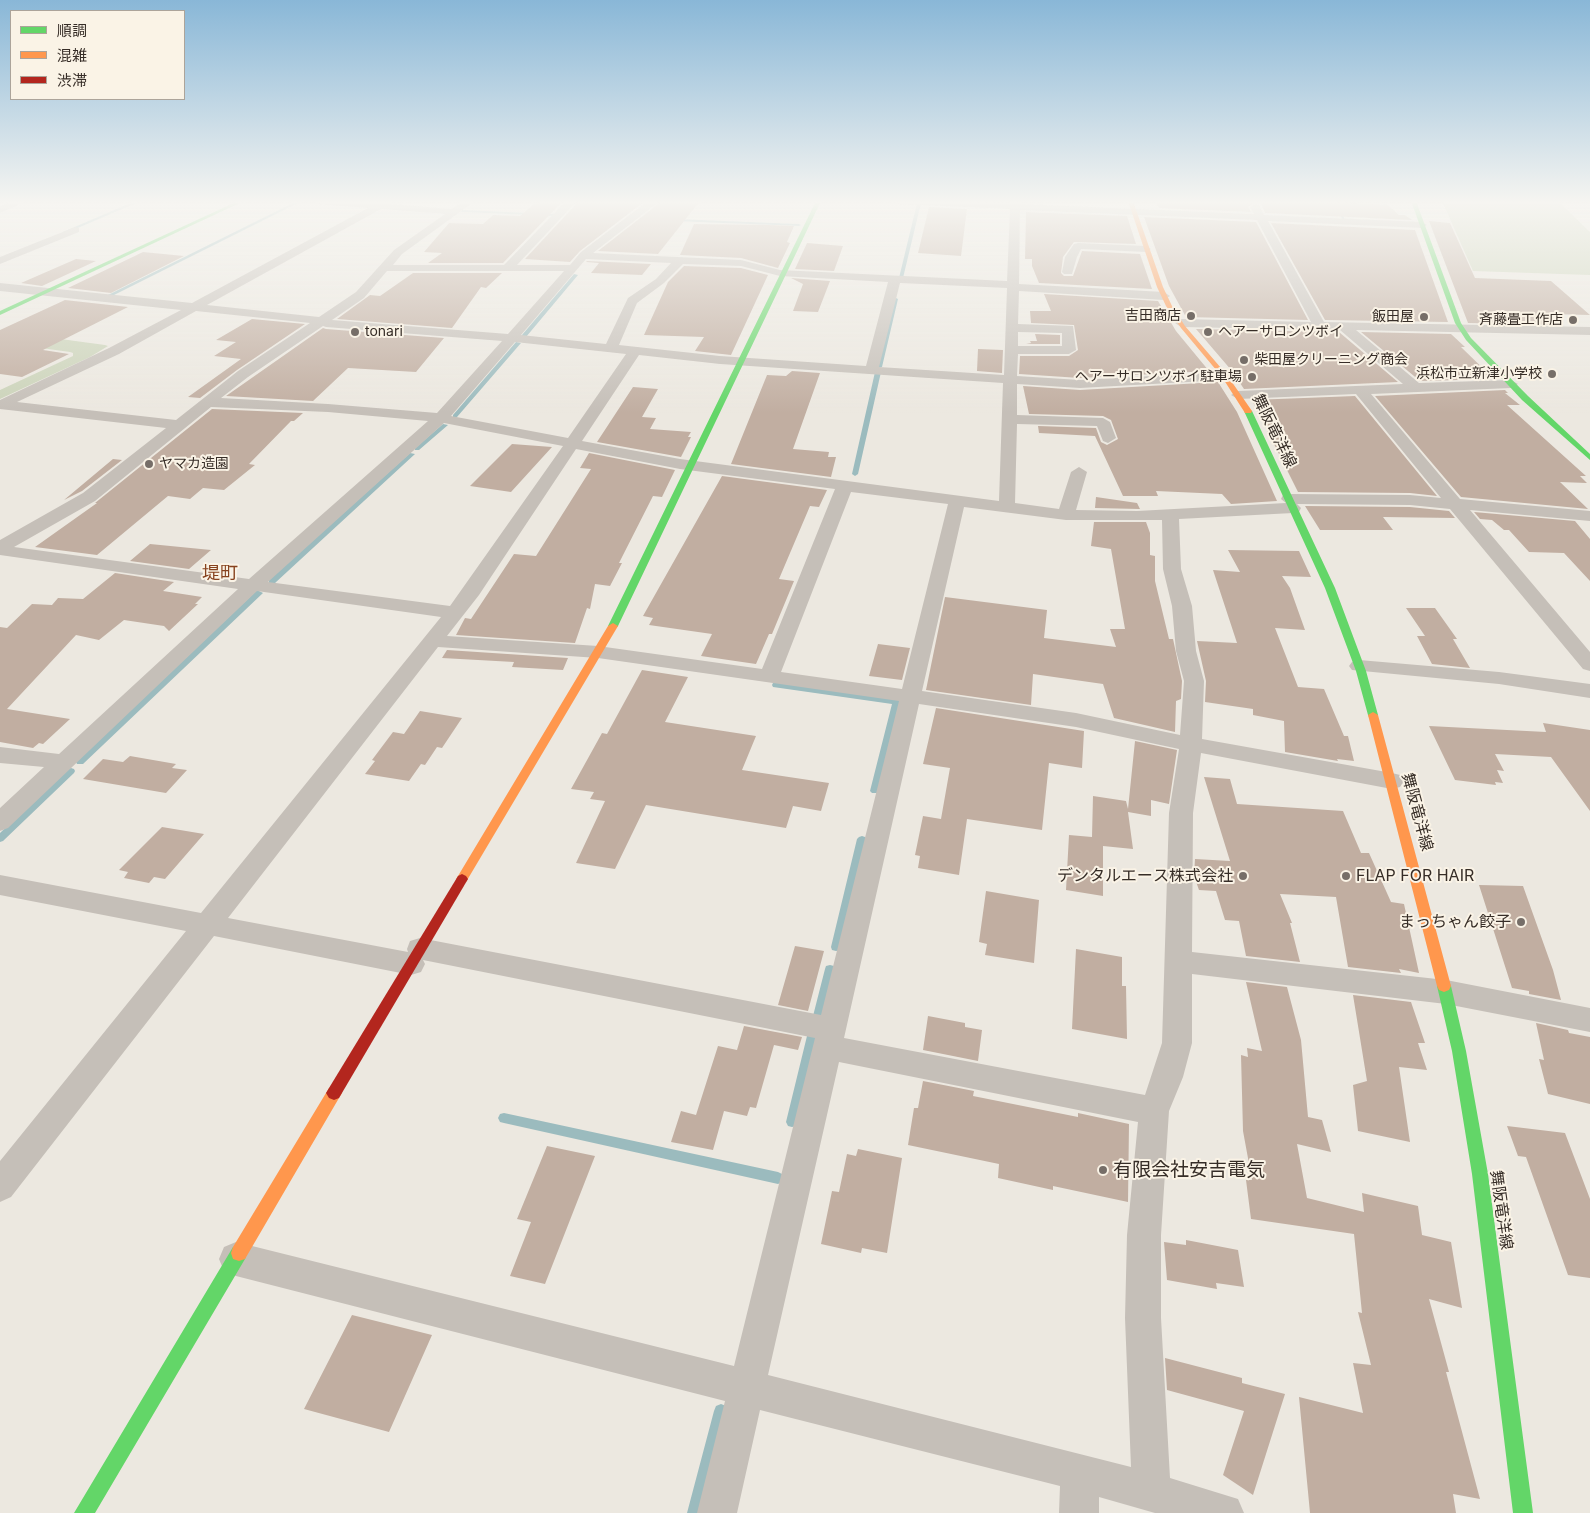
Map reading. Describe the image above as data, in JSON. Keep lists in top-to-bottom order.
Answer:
{
  "streets": {
    "street": ["舞阪竜洋線"]
  },
  "districts": ["堤町"],
  "places": [
    "吉田商店",
    "飯田屋",
    "斉藤畳工作店",
    "tonari",
    "ヘアーサロンツボイ",
    "柴田屋クリーニング商会",
    "浜松市立新津小学校",
    "ヘアーサロンツボイ駐車場",
    "ヤマカ造園",
    "デンタルエース株式会社",
    "FLAP FOR HAIR",
    "まっちゃん餃子",
    "有限会社安吉電気"
  ],
  "legend": ["順調", "混雑", "渋滞"]
}
